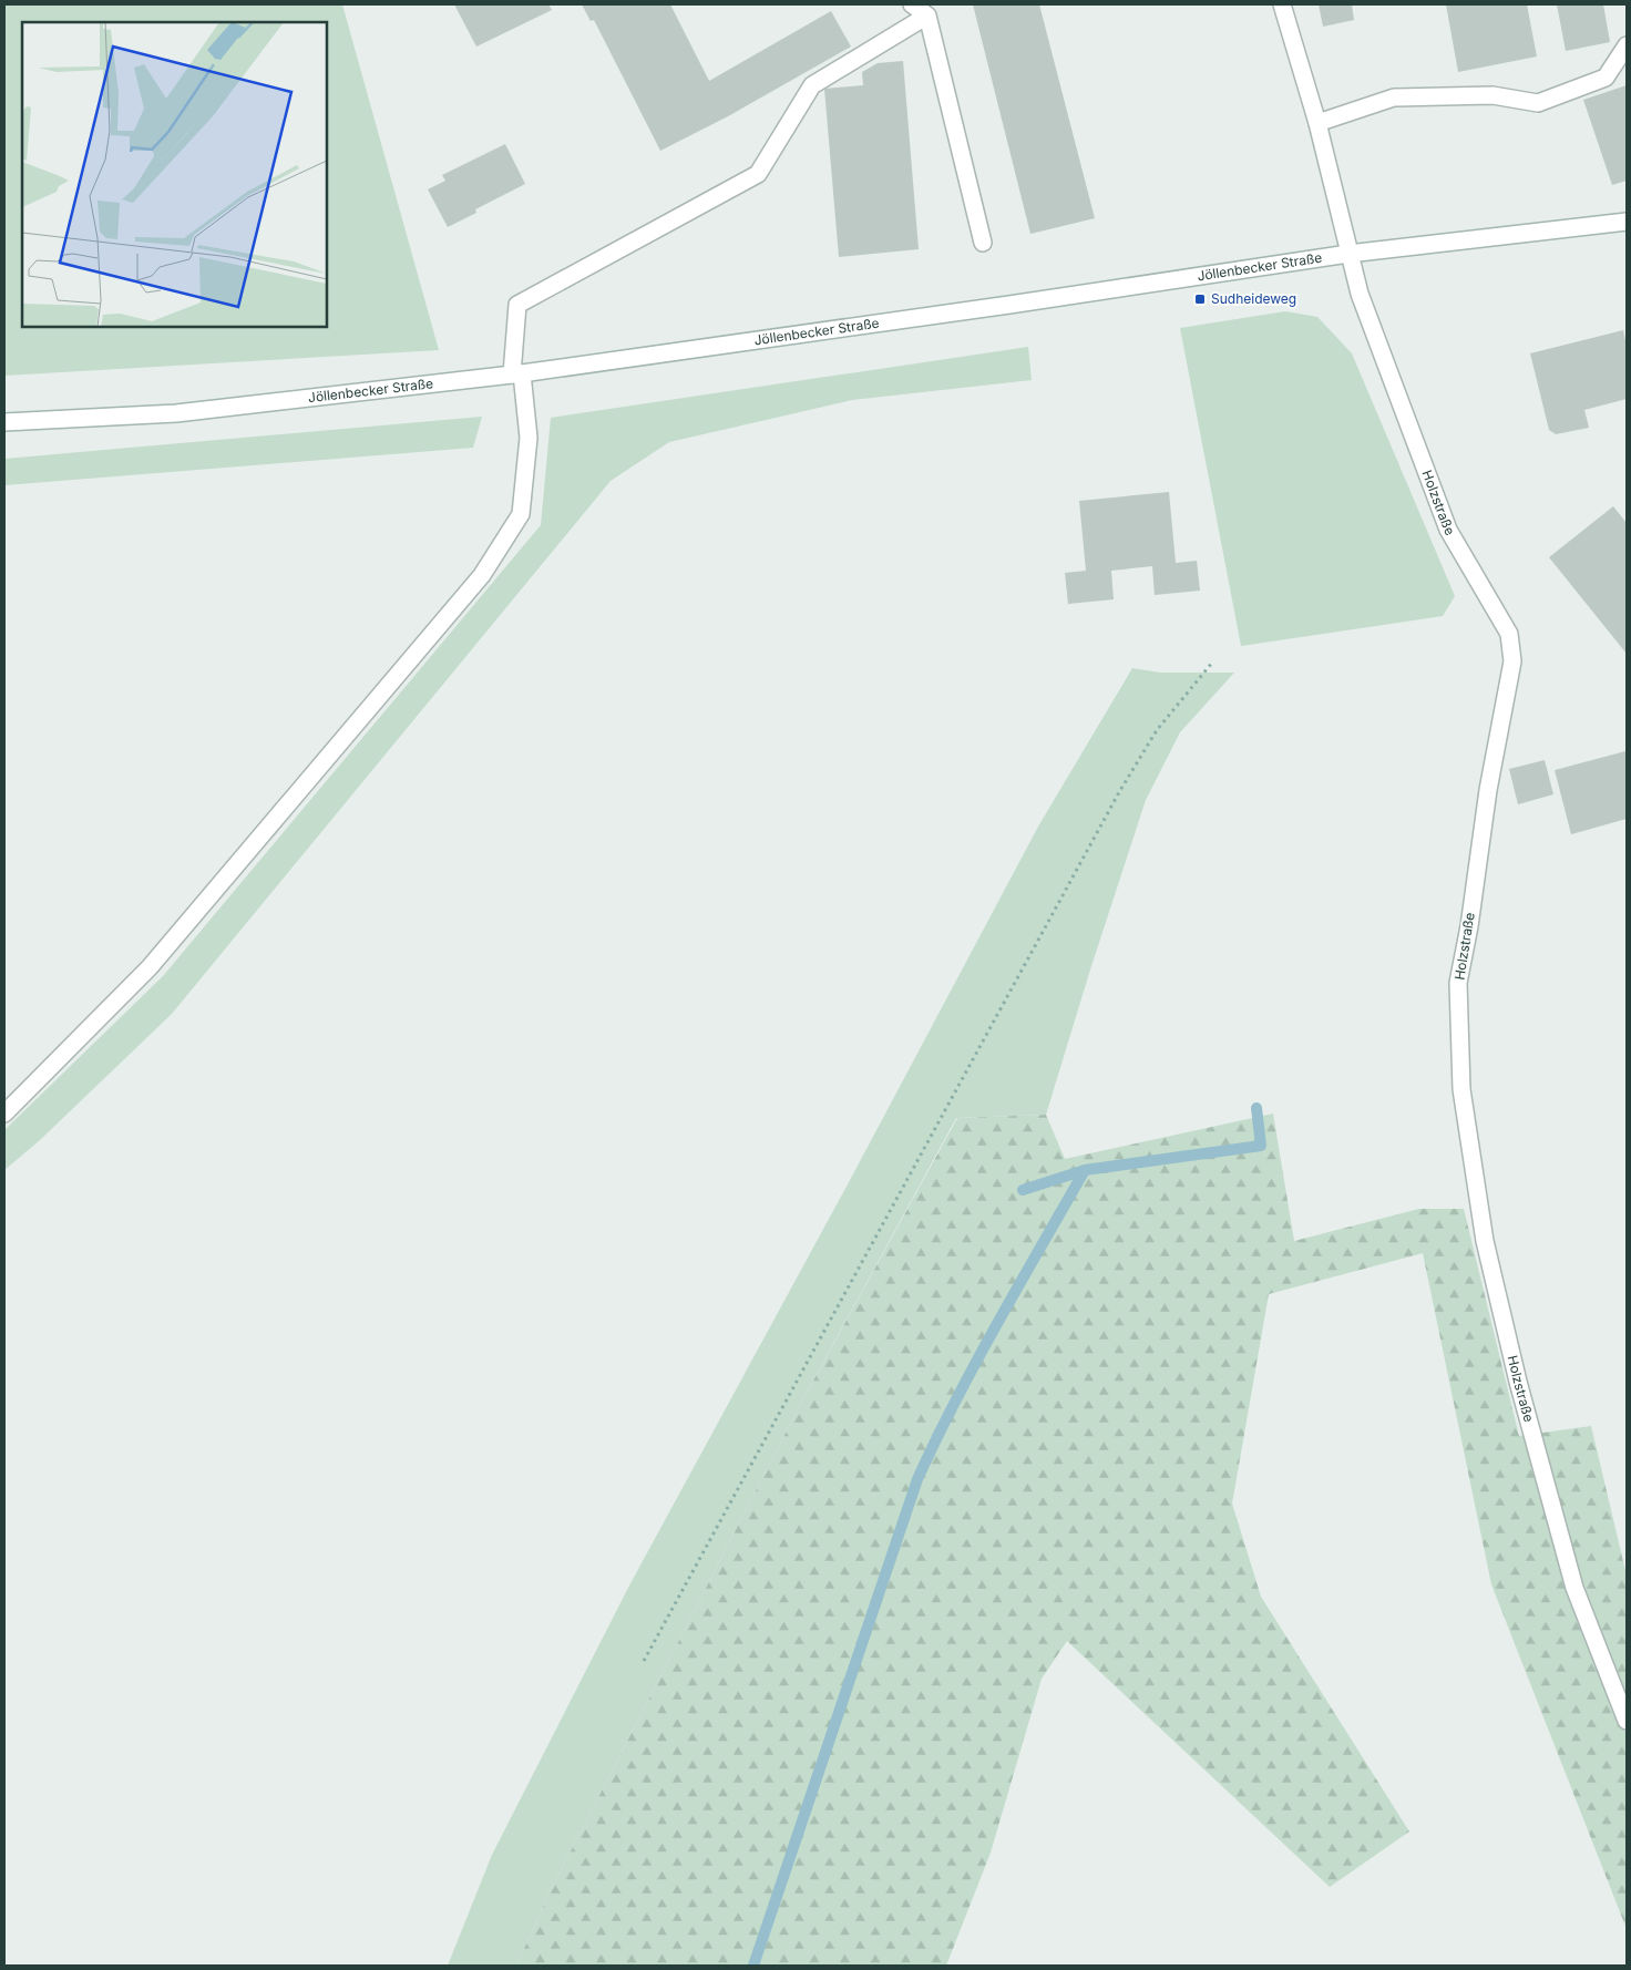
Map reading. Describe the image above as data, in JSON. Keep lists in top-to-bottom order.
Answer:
{
  "streets": {
    "street": ["Jöllenbecker Straße", "Holzstraße"]
  },
  "crossings": [
    ["Jöllenbecker Straße", "Holzstraße"]
  ],
  "places": {
    "transit": ["Sudheideweg"]
  }
}
